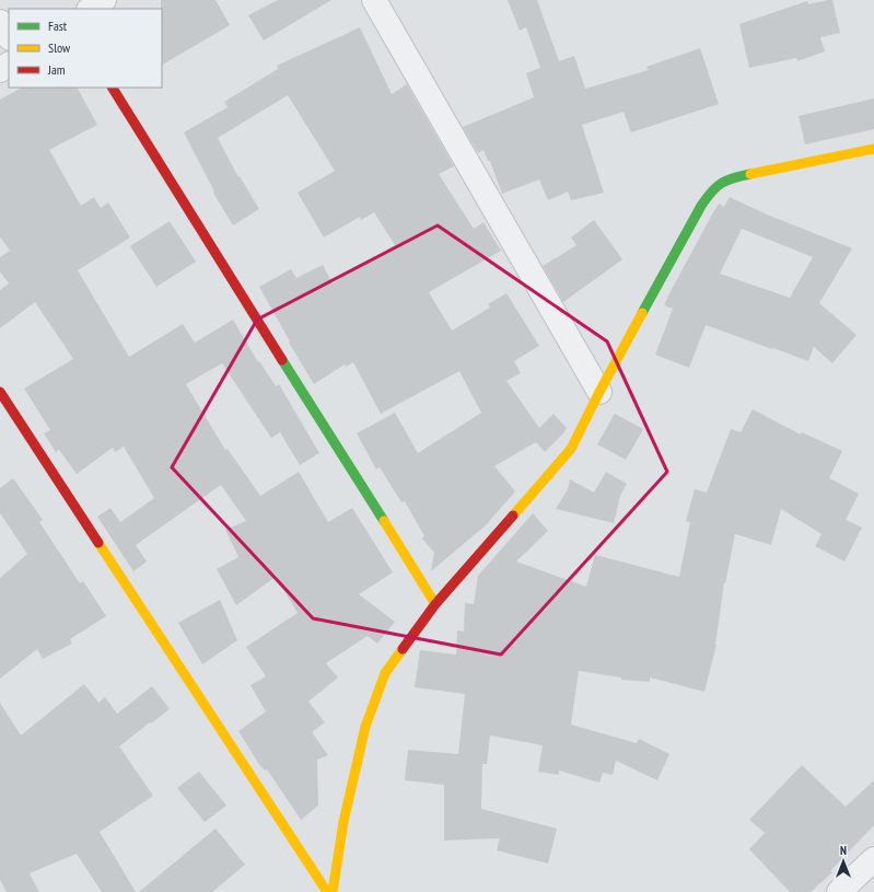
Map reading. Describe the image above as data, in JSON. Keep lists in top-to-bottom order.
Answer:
{
  "legend": ["Fast", "Slow", "Jam"],
  "north": "top"
}
